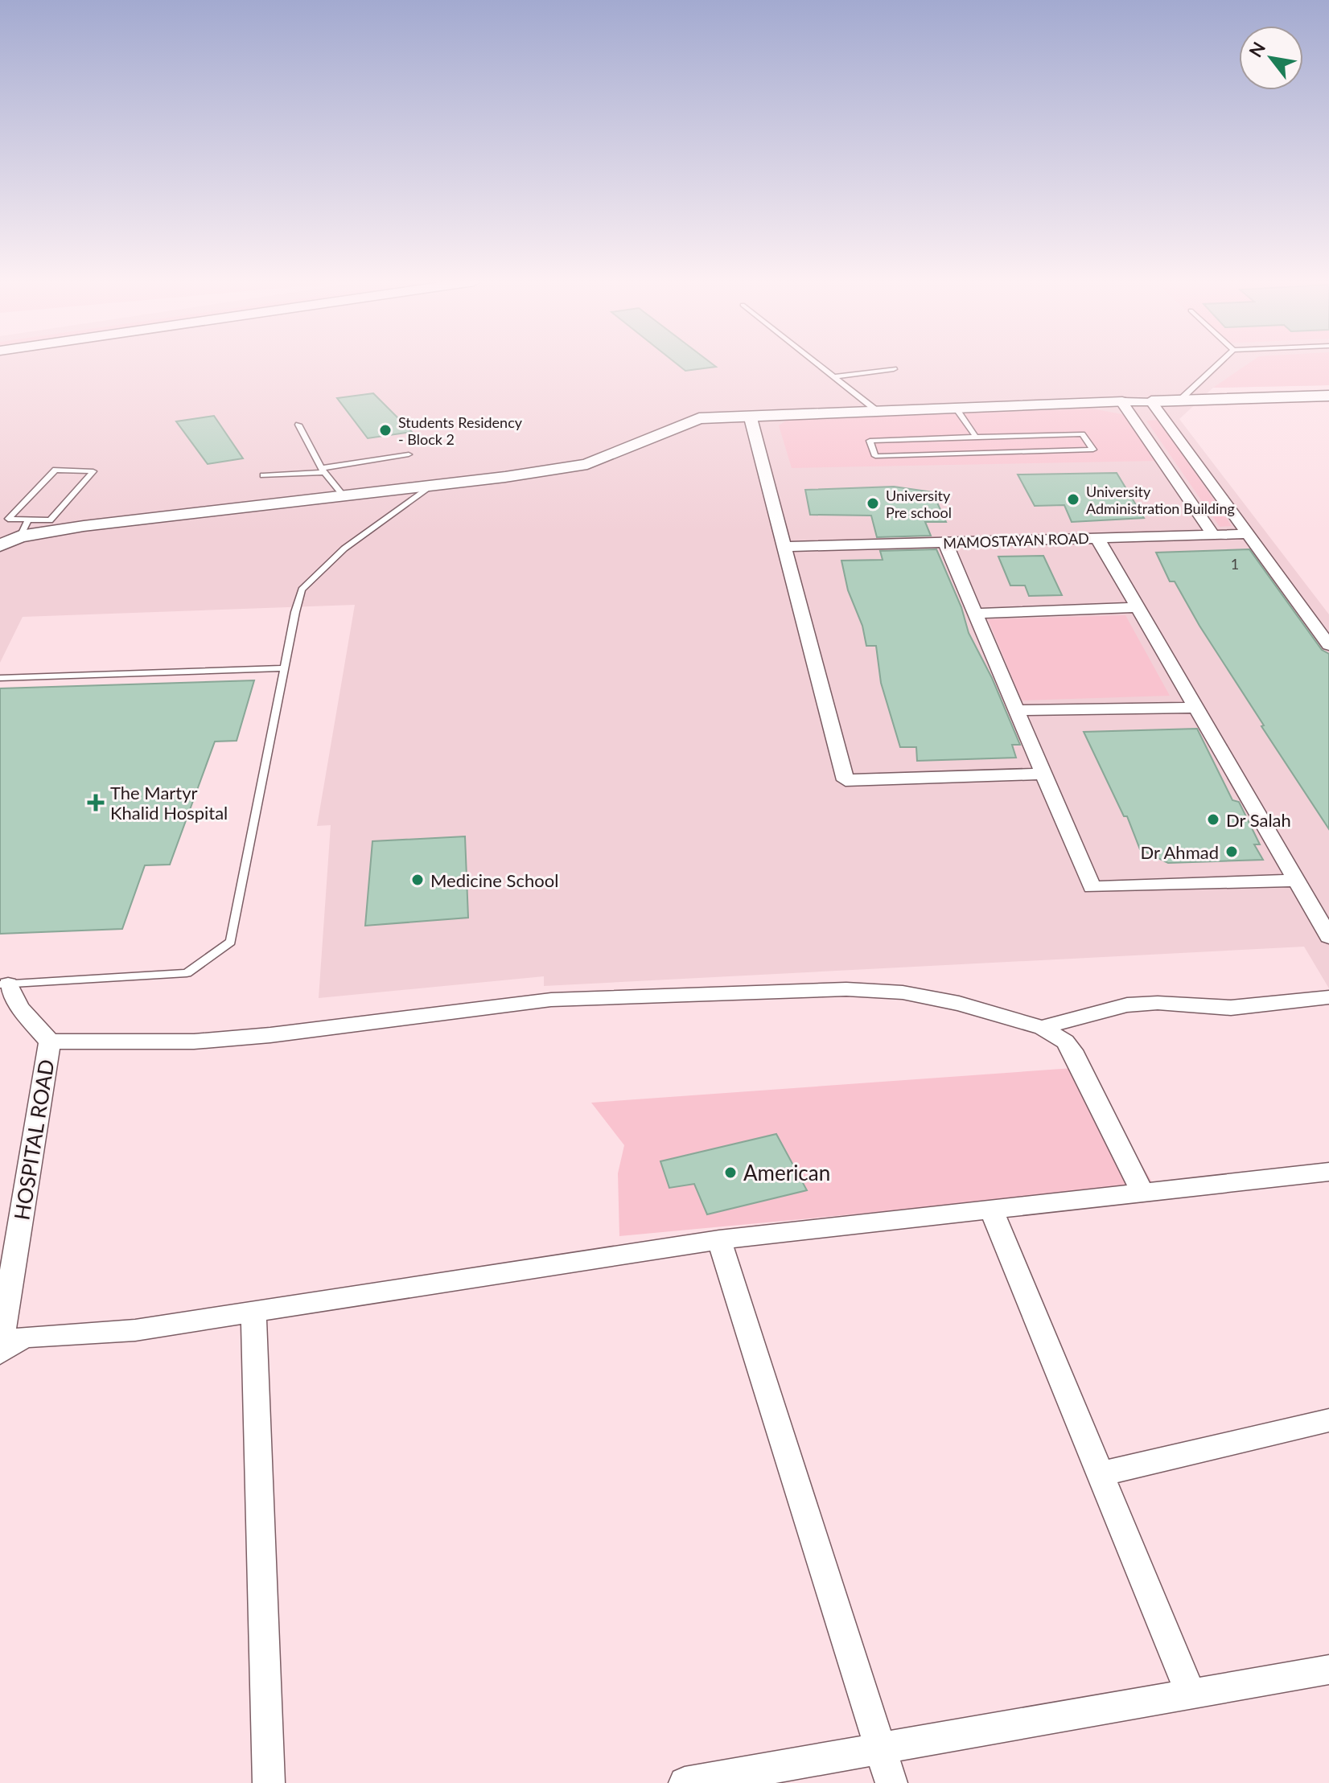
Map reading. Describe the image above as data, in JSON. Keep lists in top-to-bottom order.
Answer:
{
  "streets": {
    "street": ["MAMOSTAYAN ROAD", "HOSPITAL ROAD"]
  },
  "places": {
    "other": [
      "Students Residency - Block 2",
      "University Administration Building",
      "University Pre school",
      "Dr Salah",
      "Dr Ahmad",
      "Medicine School",
      "American"
    ],
    "health": ["The Martyr Khalid Hospital"]
  },
  "house_numbers": ["1"],
  "north": "top left"
}
